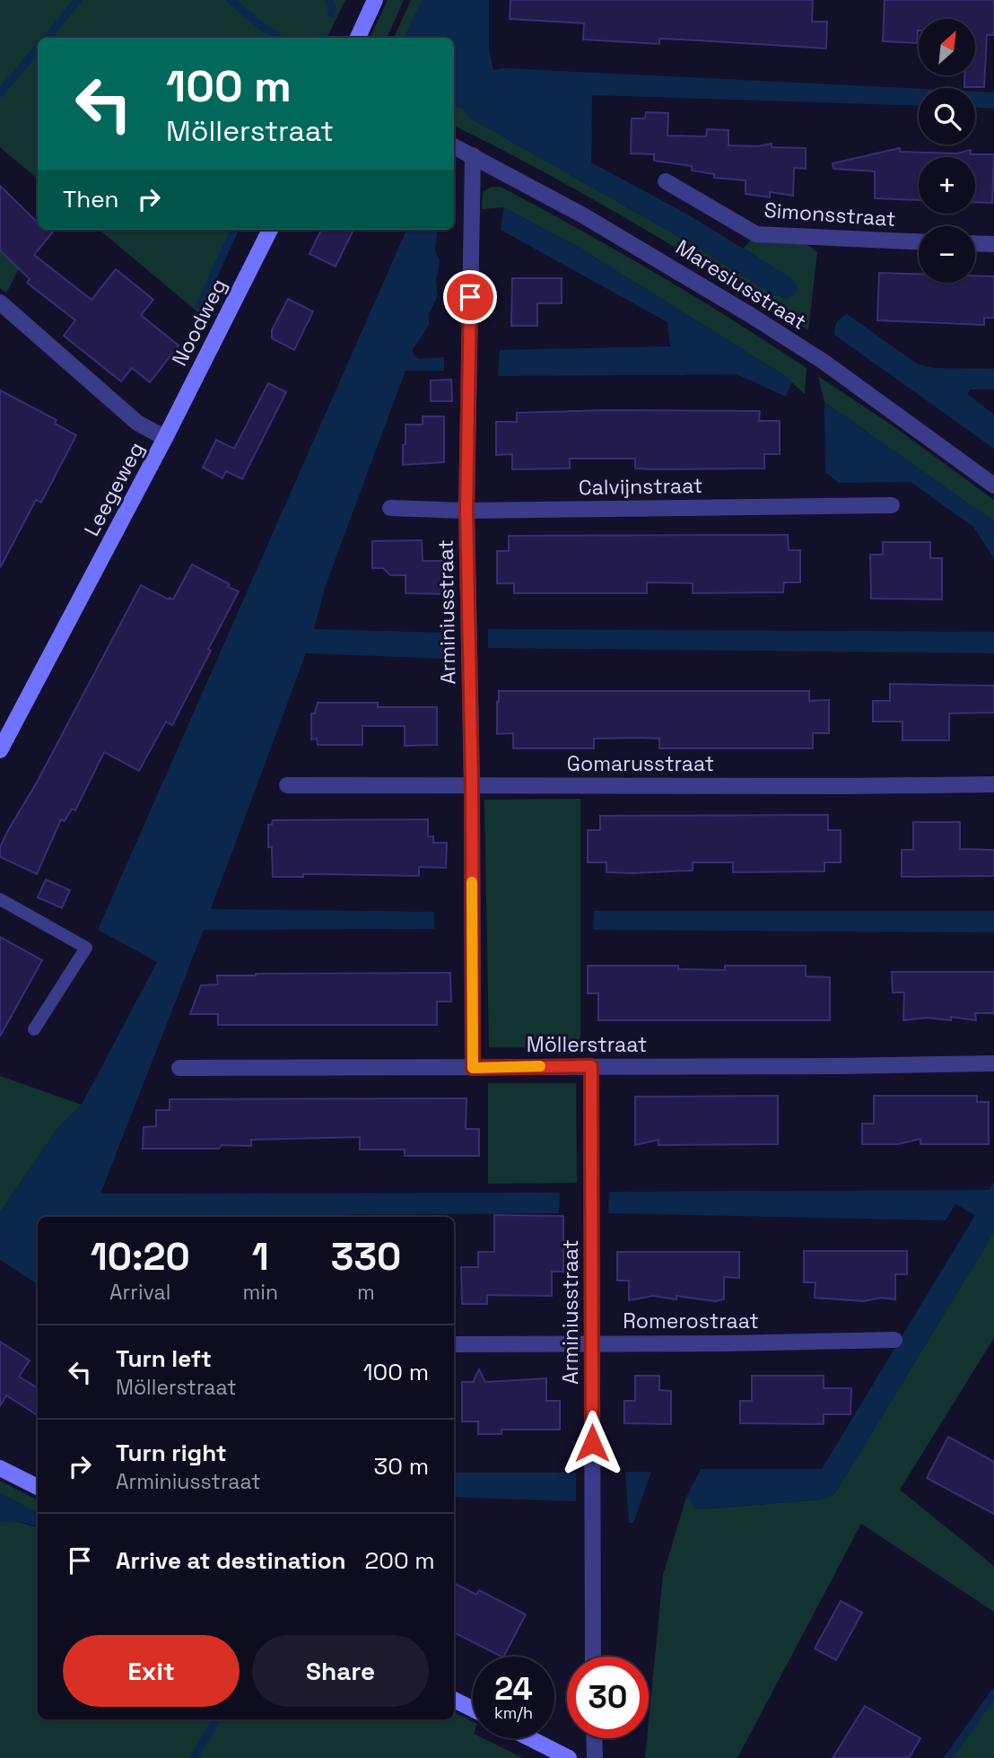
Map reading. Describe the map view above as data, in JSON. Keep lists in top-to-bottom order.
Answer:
{
  "streets": {
    "main road": ["Noodweg", "Leegeweg"],
    "street": [
      "Simonsstraat",
      "Maresiusstraat",
      "Calvijnstraat",
      "Arminiusstraat",
      "Gomarusstraat",
      "Möllerstraat",
      "Romerostraat"
    ]
  },
  "crossings": [
    ["Maresiusstraat", "Arminiusstraat"],
    ["Noodweg", "Leegeweg"],
    ["Calvijnstraat", "Arminiusstraat"],
    ["Arminiusstraat", "Gomarusstraat"],
    ["Arminiusstraat", "Möllerstraat"],
    ["Arminiusstraat", "Romerostraat"]
  ],
  "north": "top right",
  "page": {
    "map_buttons": ["+", "−"],
    "turn": ["100 m", "Möllerstraat"],
    "then": "Then",
    "eta": [
      "10:20",
      "Arrival",
      "1",
      "min",
      "330",
      "m"
    ],
    "list": [
      {
        "name": "Turn left",
        "note": "Möllerstraat",
        "value": "100 m"
      },
      {
        "name": "Turn right",
        "note": "Arminiusstraat",
        "value": "30 m"
      },
      {
        "name": "Arrive at destination",
        "value": "200 m"
      }
    ],
    "buttons": ["Exit", "Share"],
    "speed": "24 km/h",
    "limit": "30"
  }
}
